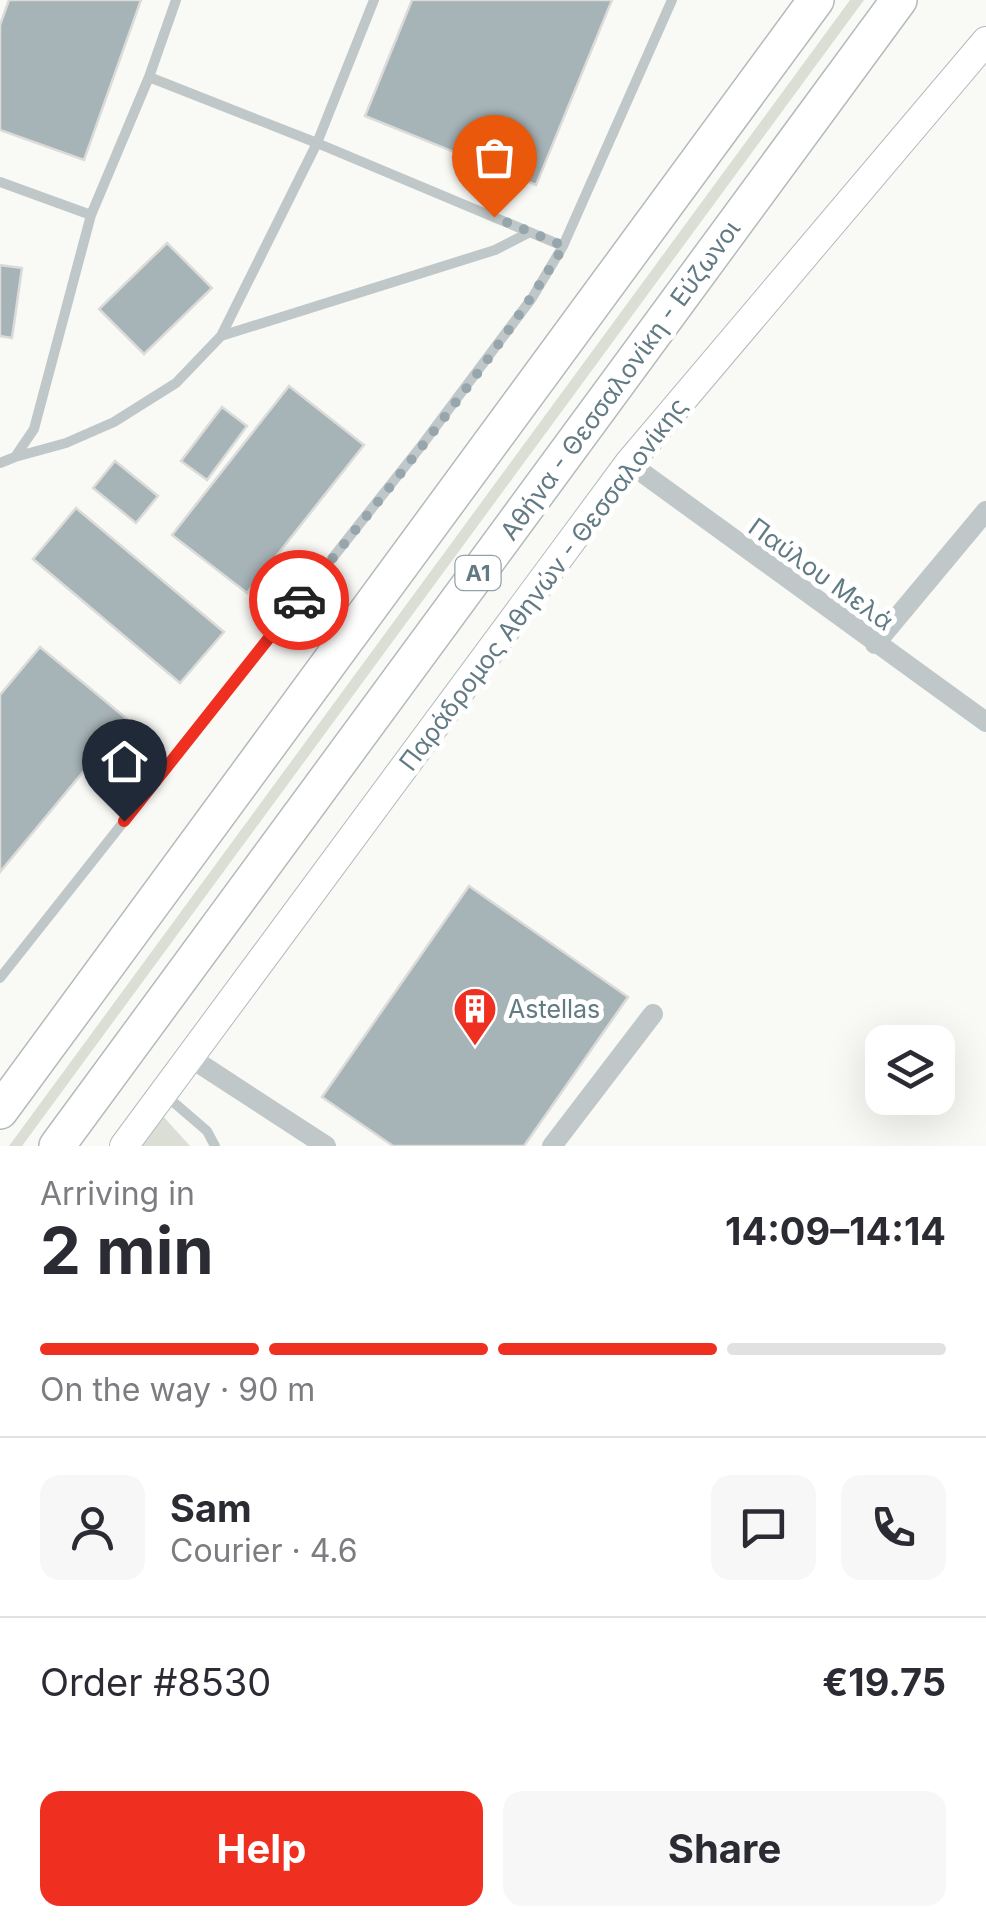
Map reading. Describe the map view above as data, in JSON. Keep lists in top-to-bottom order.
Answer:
{
  "streets": {
    "highway": ["Αθήνα - Θεσσαλονίκη - Εύζωνοι", "Α1"],
    "main road": ["Παράδρομος Αθηνών - Θεσσαλονίκης"],
    "street": ["Παύλου Μελά"]
  },
  "crossings": [
    ["Παύλου Μελά", "Παράδρομος Αθηνών - Θεσσαλονίκης"]
  ],
  "places": {
    "building": ["Astellas"]
  },
  "page": {
    "heading": ["2 min", "Arriving in", "14:09–14:14"],
    "panel": [
      "Sam",
      "Courier · 4.6",
      "Order #8530",
      "€19.75"
    ],
    "bar": "On the way · 90 m",
    "buttons": ["Help", "Share"]
  }
}
